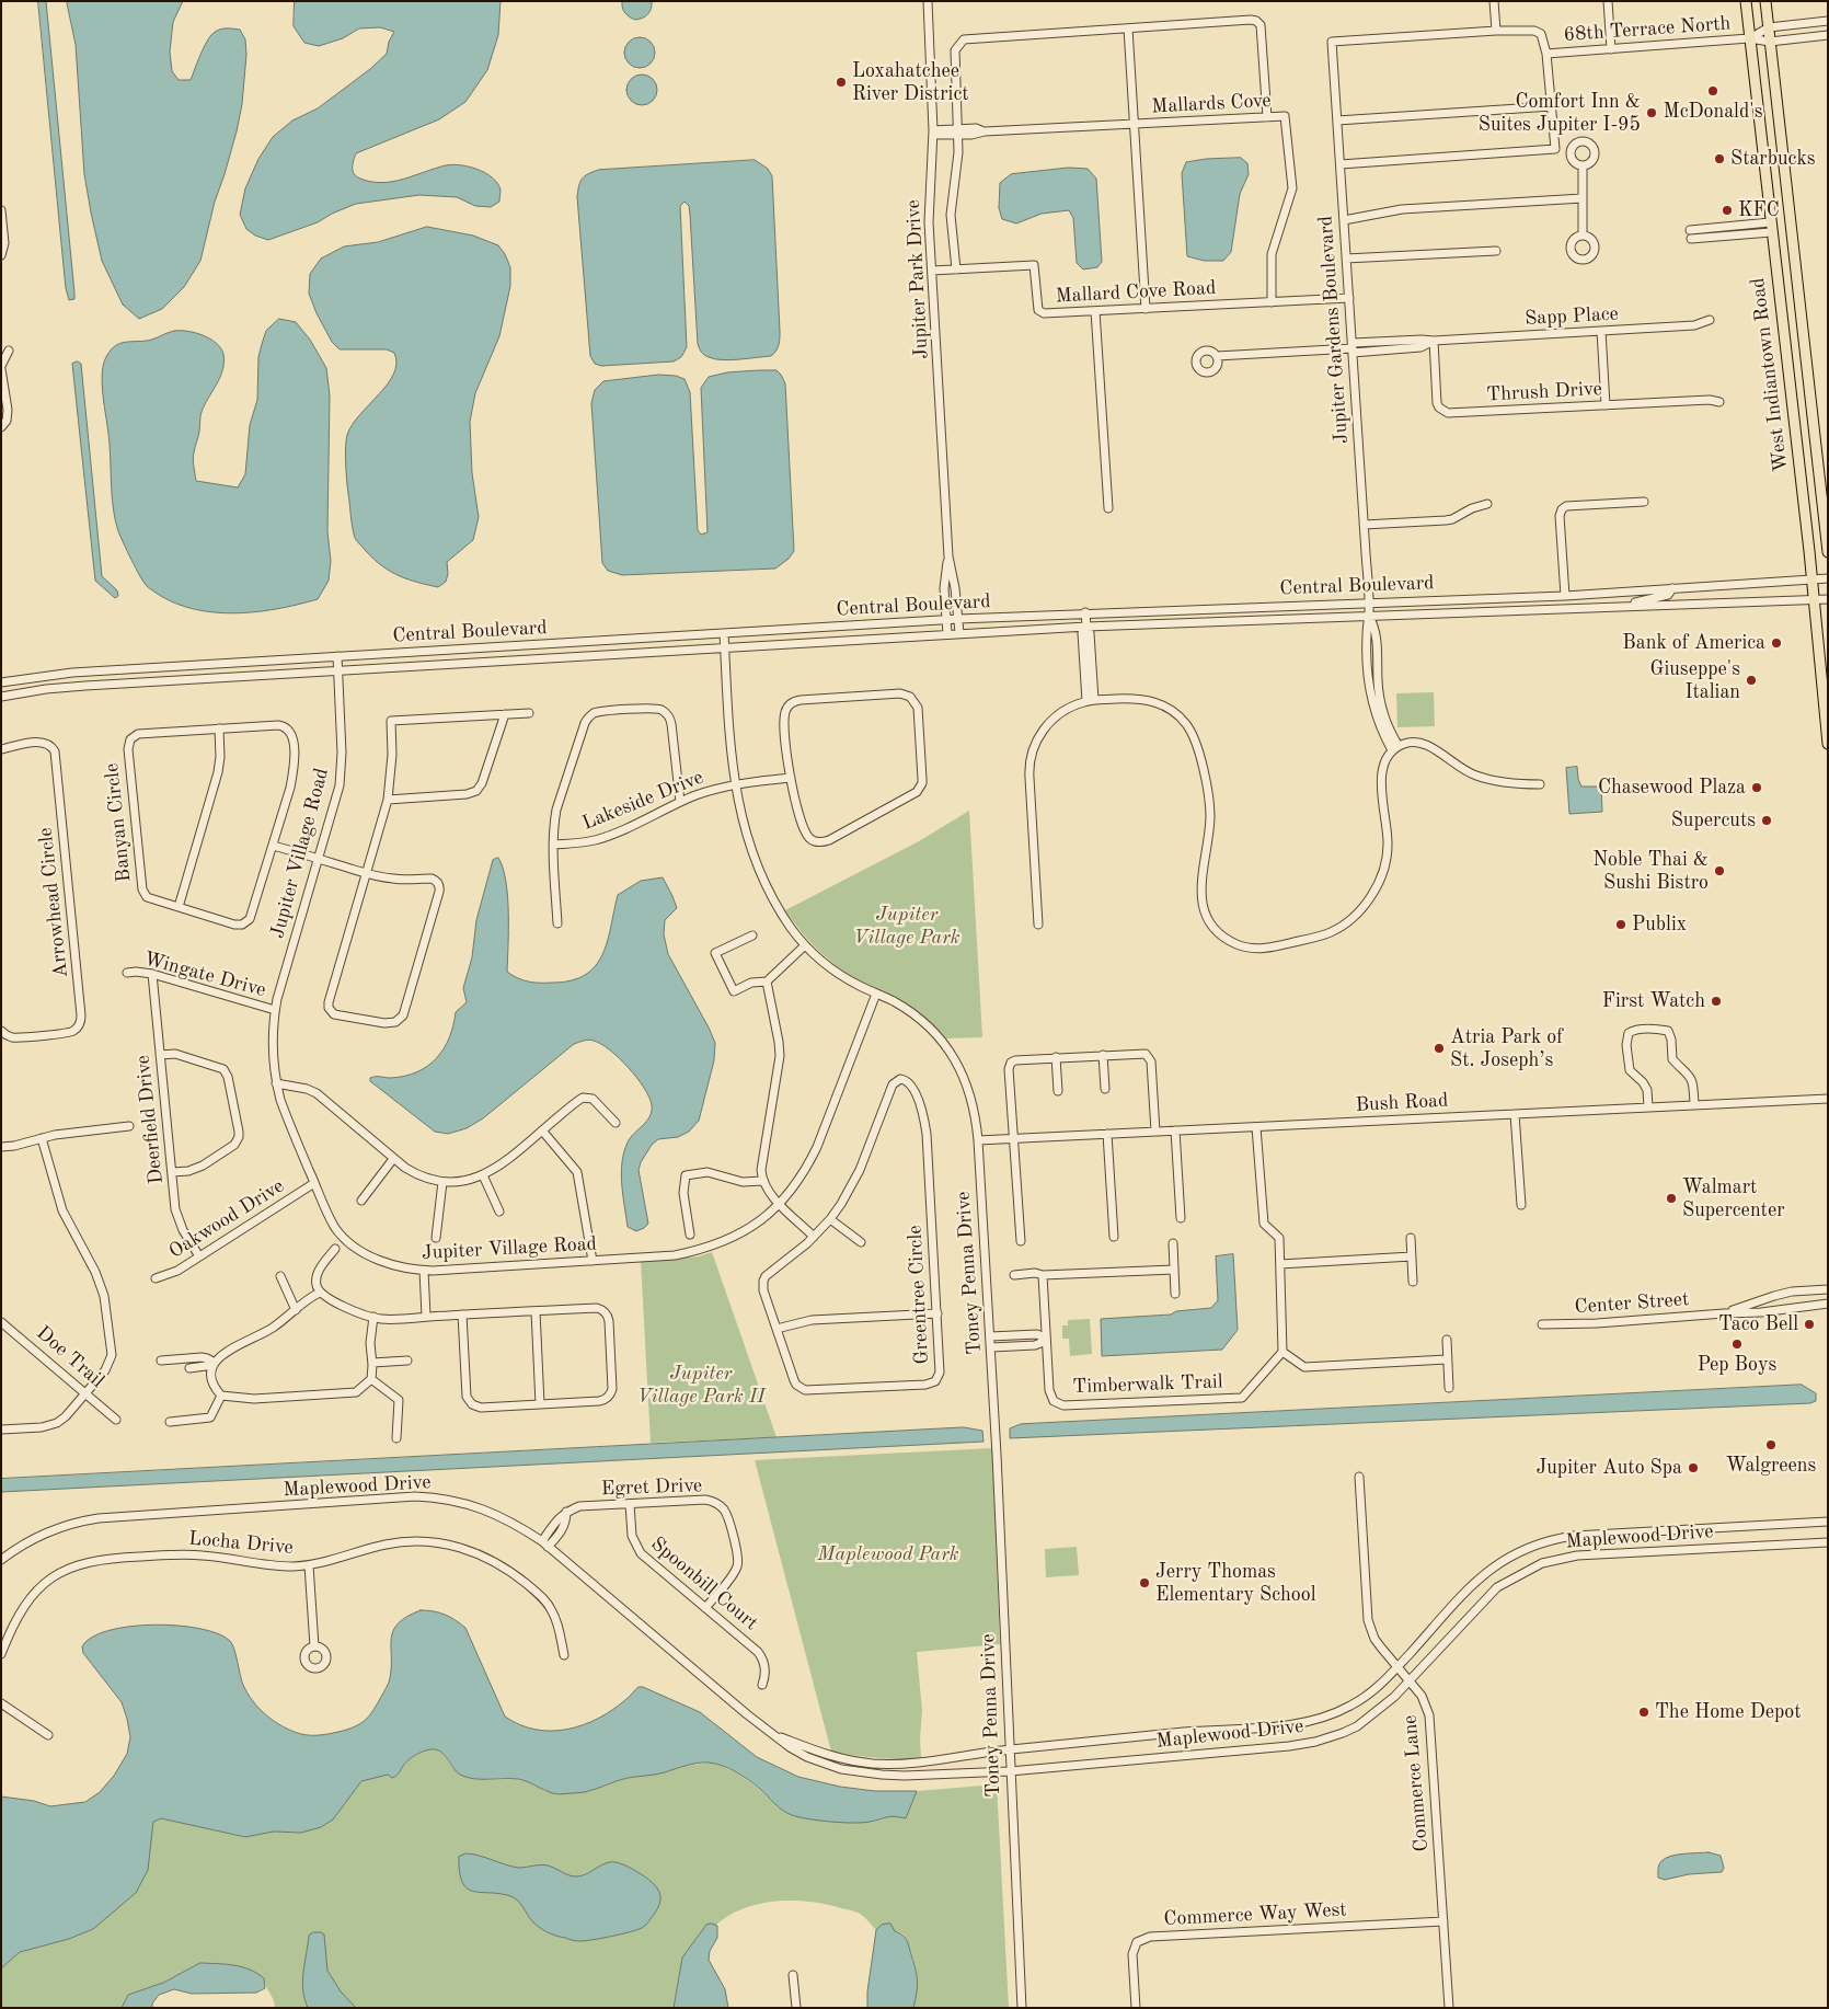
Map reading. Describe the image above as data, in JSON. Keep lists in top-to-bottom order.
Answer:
{
  "streets": {
    "main road": ["West Indiantown Road"],
    "street": [
      "68th Terrace North",
      "Mallards Cove",
      "Jupiter Park Drive",
      "Mallard Cove Road",
      "Sapp Place",
      "Jupiter Gardens Boulevard",
      "Thrush Drive",
      "Central Boulevard",
      "Lakeside Drive",
      "Banyan Circle",
      "Jupiter Village Road",
      "Arrowhead Circle",
      "Wingate Drive",
      "Bush Road",
      "Deerfield Drive",
      "Oakwood Drive",
      "Toney Penna Drive",
      "Greentree Circle",
      "Center Street",
      "Doe Trail",
      "Timberwalk Trail",
      "Maplewood Drive",
      "Egret Drive",
      "Locha Drive",
      "Spoonbill Court",
      "Commerce Lane",
      "Commerce Way West"
    ]
  },
  "crossings": [
    ["68th Terrace North", "West Indiantown Road"],
    ["Mallards Cove", "Jupiter Park Drive"],
    ["Mallards Cove", "Mallard Cove Road"],
    ["Jupiter Park Drive", "Mallard Cove Road"],
    ["Jupiter Park Drive", "Central Boulevard"],
    ["Mallard Cove Road", "Jupiter Gardens Boulevard"],
    ["Sapp Place", "Jupiter Gardens Boulevard"],
    ["Sapp Place", "Thrush Drive"],
    ["Jupiter Gardens Boulevard", "Central Boulevard"],
    ["West Indiantown Road", "Central Boulevard"],
    ["Central Boulevard", "Jupiter Village Road"],
    ["Central Boulevard", "Toney Penna Drive"],
    ["Lakeside Drive", "Toney Penna Drive"],
    ["Jupiter Village Road", "Wingate Drive"],
    ["Jupiter Village Road", "Oakwood Drive"],
    ["Jupiter Village Road", "Toney Penna Drive"],
    ["Wingate Drive", "Deerfield Drive"],
    ["Bush Road", "Toney Penna Drive"],
    ["Deerfield Drive", "Oakwood Drive"],
    ["Toney Penna Drive", "Maplewood Drive"],
    ["Maplewood Drive", "Egret Drive"],
    ["Maplewood Drive", "Commerce Lane"],
    ["Egret Drive", "Spoonbill Court"],
    ["Commerce Lane", "Commerce Way West"]
  ],
  "parks": ["Jupiter Village Park", "Jupiter Village Park II", "Maplewood Park"],
  "places": [
    "Loxahatchee River District",
    "McDonald's",
    "Comfort Inn & Suites Jupiter I-95",
    "Starbucks",
    "KFC",
    "Bank of America",
    "Giuseppe's Italian",
    "Chasewood Plaza",
    "Supercuts",
    "Noble Thai & Sushi Bistro",
    "Publix",
    "First Watch",
    "Atria Park of St. Joseph’s",
    "Walmart Supercenter",
    "Taco Bell",
    "Pep Boys",
    "Walgreens",
    "Jupiter Auto Spa",
    "Jerry Thomas Elementary School",
    "The Home Depot"
  ]
}
